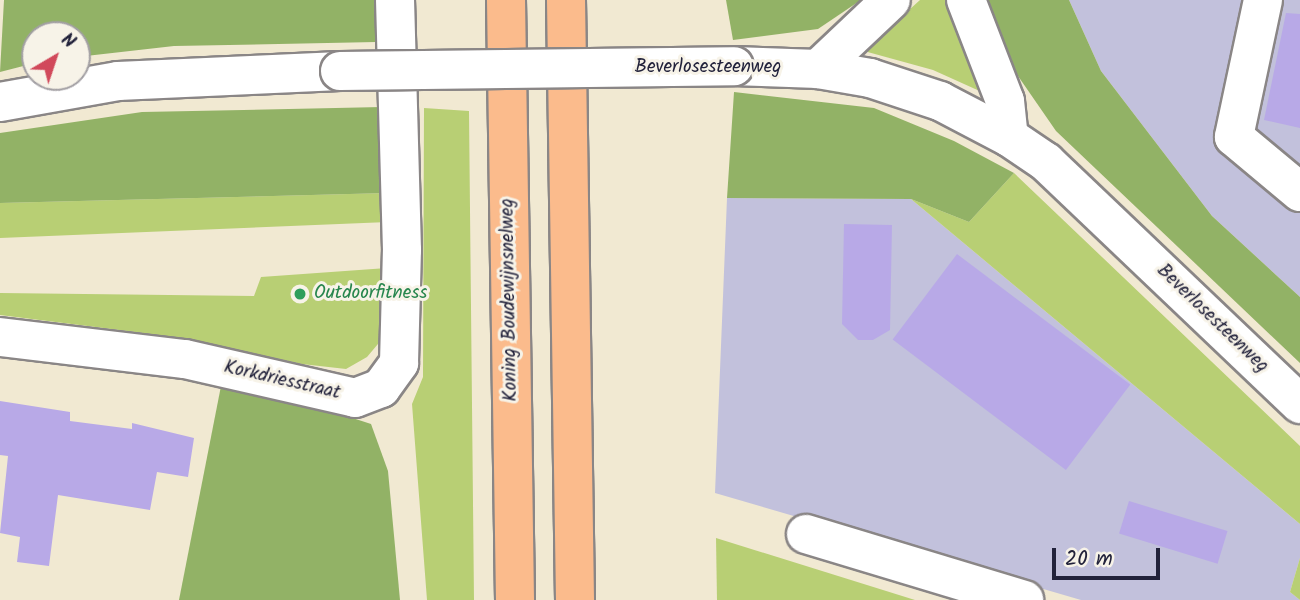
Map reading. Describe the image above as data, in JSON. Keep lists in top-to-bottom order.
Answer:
{
  "streets": {
    "highway": ["Koning Boudewijnsnelweg"],
    "street": ["Beverlosesteenweg", "Korkdriesstraat"]
  },
  "places": ["Outdoorfitness"],
  "scale_bar": "20 m",
  "north": "top right"
}
